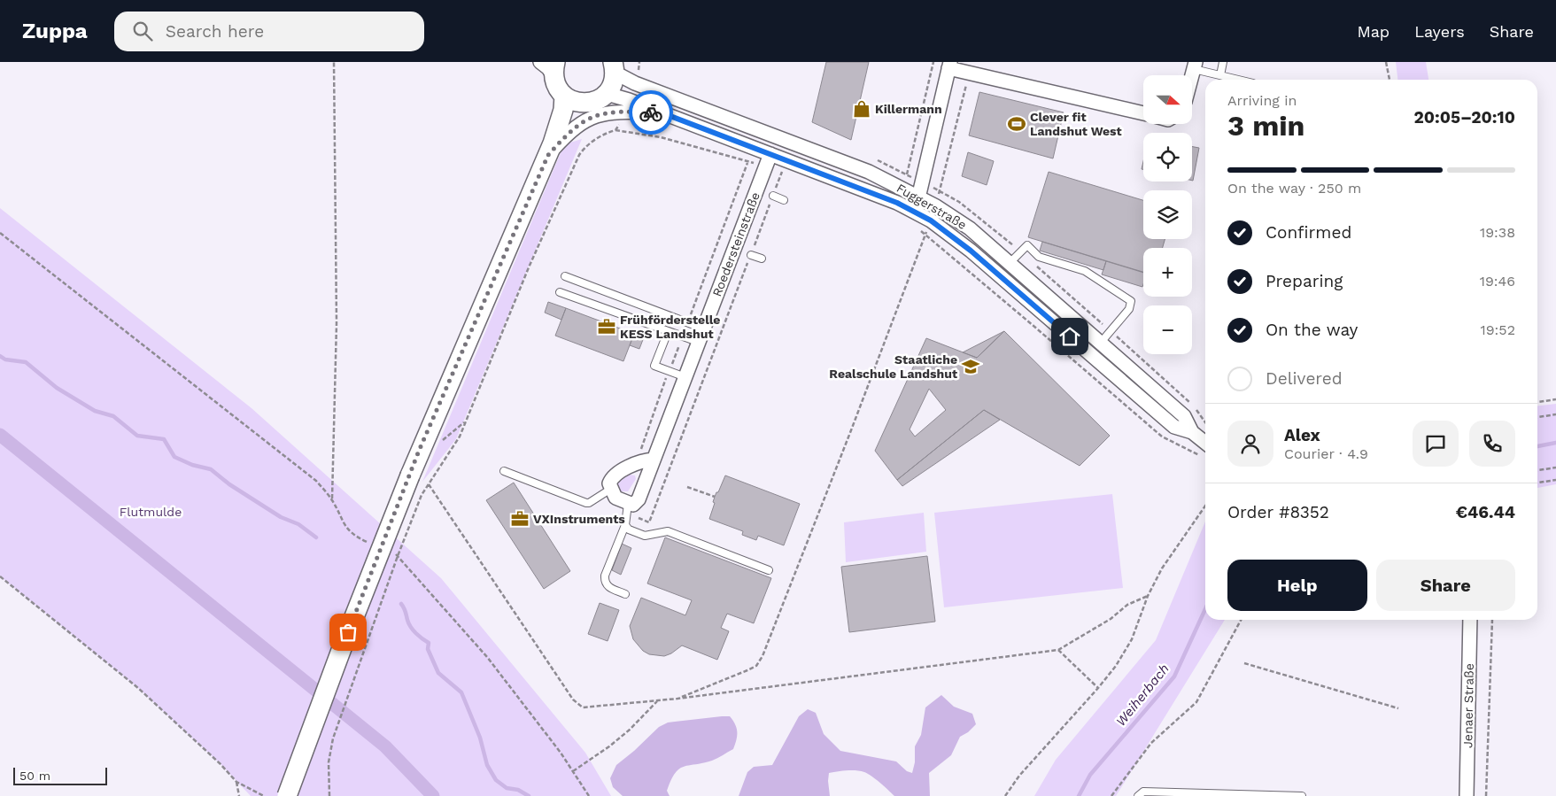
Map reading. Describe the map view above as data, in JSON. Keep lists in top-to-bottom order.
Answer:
{
  "streets": {
    "street": ["Fuggerstraße", "Roedersteinstraße", "Jenaer Straße"]
  },
  "crossings": [
    ["Fuggerstraße", "Roedersteinstraße"]
  ],
  "water": ["Weiherbach"],
  "parks": ["Flutmulde"],
  "places": {
    "shop": ["Killermann"],
    "sports": ["Clever fit Landshut West"],
    "office": ["Frühförderstelle KESS Landshut", "VXInstruments"],
    "school or university": ["Staatliche Realschule Landshut"]
  },
  "scale_bar": "50 m",
  "north": "right",
  "page": {
    "header": "Zuppa",
    "search": "Search here",
    "nav": ["Map", "Layers", "Share"],
    "map_buttons": ["+", "−"],
    "heading": ["3 min", "Arriving in", "20:05–20:10"],
    "panel": [
      "Alex",
      "Courier · 4.9",
      "Order #8352",
      "€46.44"
    ],
    "bar": "On the way · 250 m",
    "list": [
      ["Confirmed", "19:38"],
      ["Preparing", "19:46"],
      ["On the way", "19:52"],
      "Delivered"
    ],
    "buttons": ["Help", "Share"],
    "scale": "50 m"
  }
}
